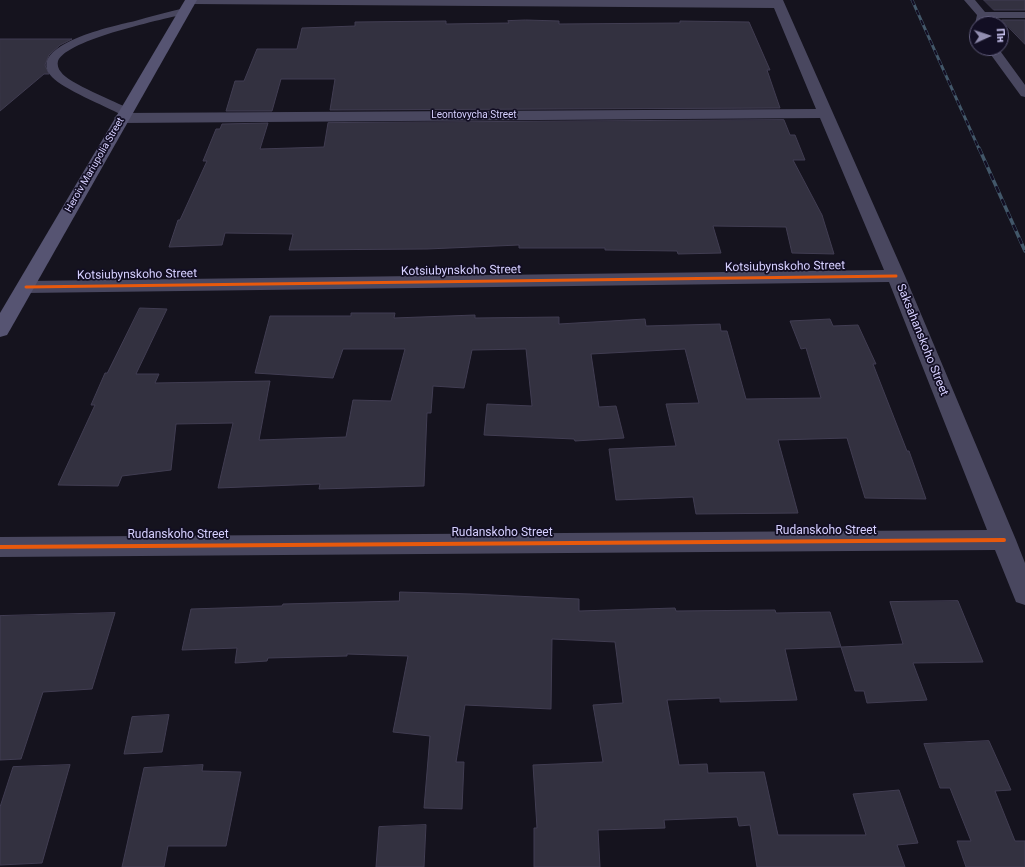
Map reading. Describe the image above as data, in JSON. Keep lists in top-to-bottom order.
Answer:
{
  "streets": {
    "main road": ["Heroiv Mariupolia Street"],
    "street": [
      "Leontovycha Street",
      "Kotsiubynskoho Street",
      "Saksahanskoho Street",
      "Rudanskoho Street"
    ]
  },
  "crossings": [
    ["Leontovycha Street", "Heroiv Mariupolia Street"],
    ["Leontovycha Street", "Saksahanskoho Street"],
    ["Heroiv Mariupolia Street", "Kotsiubynskoho Street"],
    ["Kotsiubynskoho Street", "Saksahanskoho Street"],
    ["Saksahanskoho Street", "Rudanskoho Street"]
  ],
  "north": "right"
}
